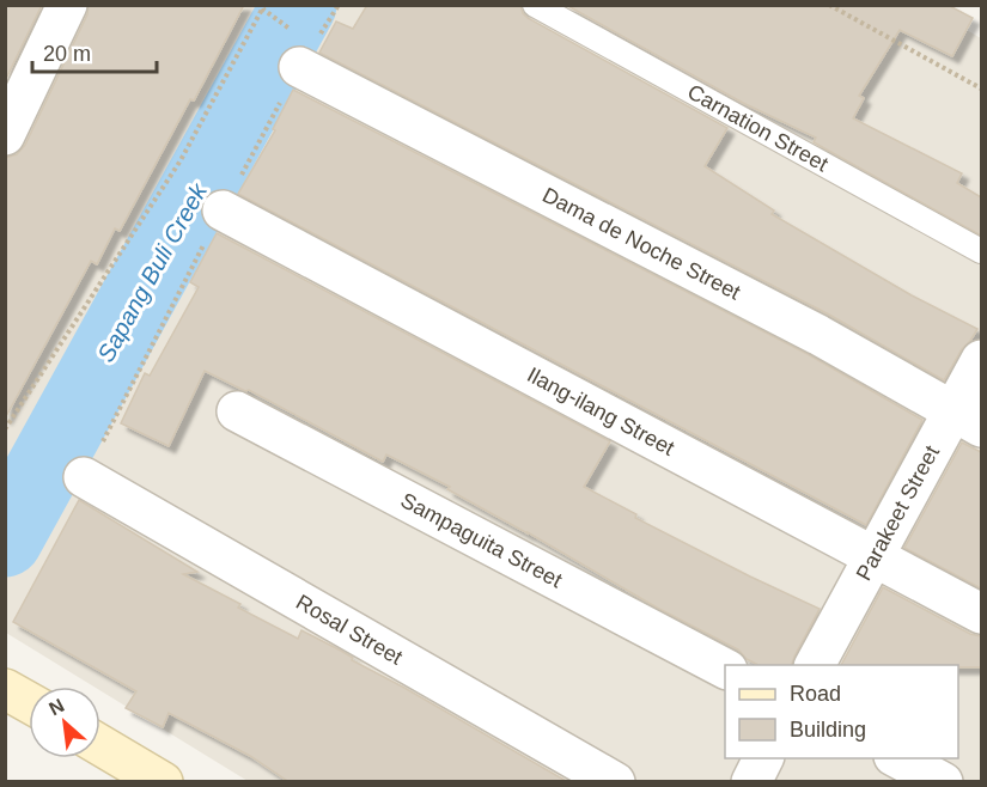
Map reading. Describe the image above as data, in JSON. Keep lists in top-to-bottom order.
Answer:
{
  "streets": {
    "street": [
      "Dama de Noche Street",
      "Ilang-ilang Street",
      "Parakeet Street",
      "Sampaguita Street",
      "Rosal Street"
    ],
    "lane": ["Carnation Street"]
  },
  "crossings": [
    ["Dama de Noche Street", "Parakeet Street"],
    ["Ilang-ilang Street", "Parakeet Street"]
  ],
  "water": ["Sapang Buli Creek"],
  "legend": ["Road", "Building"],
  "scale_bar": "20 m",
  "north": "top left"
}
